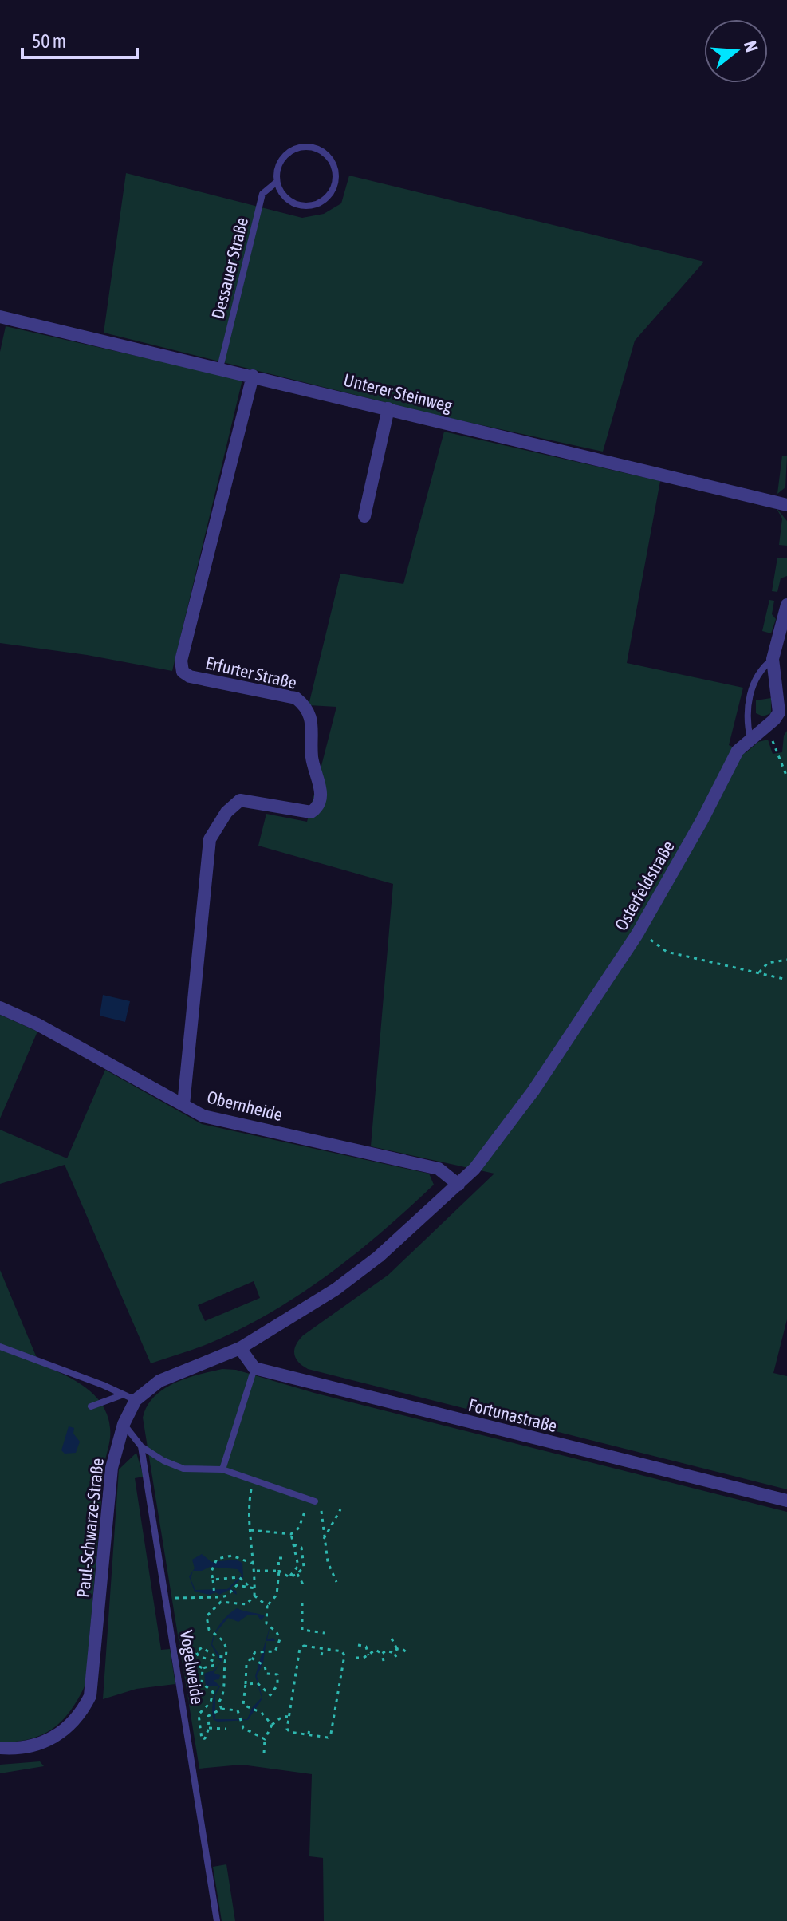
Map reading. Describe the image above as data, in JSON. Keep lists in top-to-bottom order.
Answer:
{
  "streets": {
    "street": [
      "Unterer Steinweg",
      "Erfurter Straße",
      "Osterfeldstraße",
      "Obernheide",
      "Fortunastraße",
      "Paul-Schwarze-Straße"
    ],
    "lane": ["Dessauer Straße", "Vogelweide"]
  },
  "crossings": [
    ["Dessauer Straße", "Unterer Steinweg"],
    ["Unterer Steinweg", "Erfurter Straße"],
    ["Erfurter Straße", "Obernheide"],
    ["Osterfeldstraße", "Paul-Schwarze-Straße"],
    ["Obernheide", "Paul-Schwarze-Straße"],
    ["Paul-Schwarze-Straße", "Vogelweide"]
  ],
  "scale_bar": "50 m",
  "north": "right"
}
